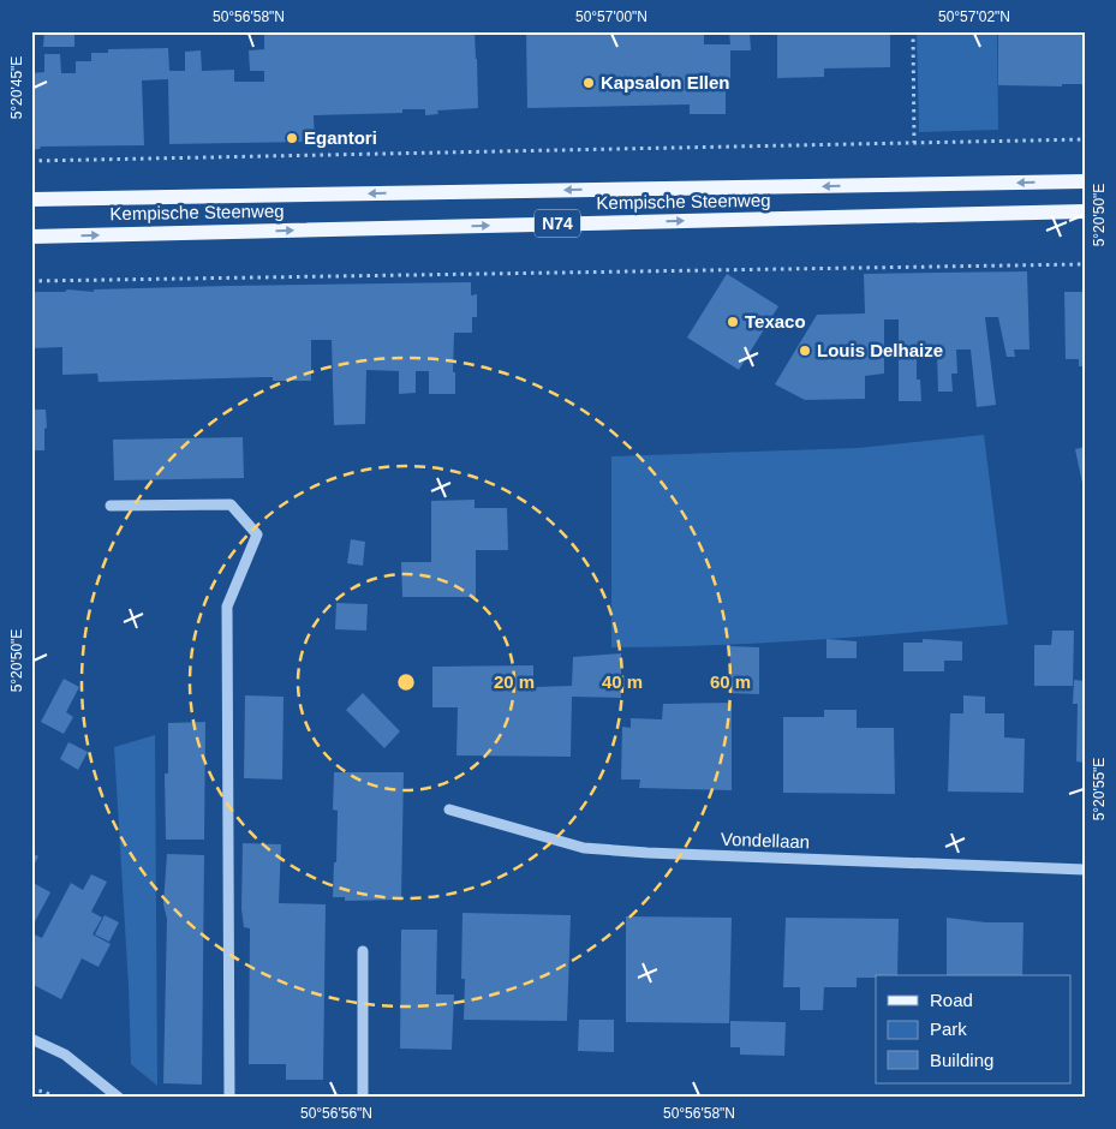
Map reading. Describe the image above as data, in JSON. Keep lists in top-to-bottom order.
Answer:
{
  "streets": {
    "main road": ["Kempische Steenweg", "N74"],
    "street": ["Vondellaan"]
  },
  "places": [
    "Kapsalon Ellen",
    "Egantori",
    "Texaco",
    "Louis Delhaize"
  ],
  "legend": ["Road", "Park", "Building"],
  "coordinates": [
    "50°56'58\"N",
    "50°57'00\"N",
    "50°57'02\"N",
    "5°20'45\"E",
    "5°20'50\"E",
    "5°20'55\"E",
    "50°56'56\"N"
  ],
  "rings": ["20 m", "40 m", "60 m"]
}
